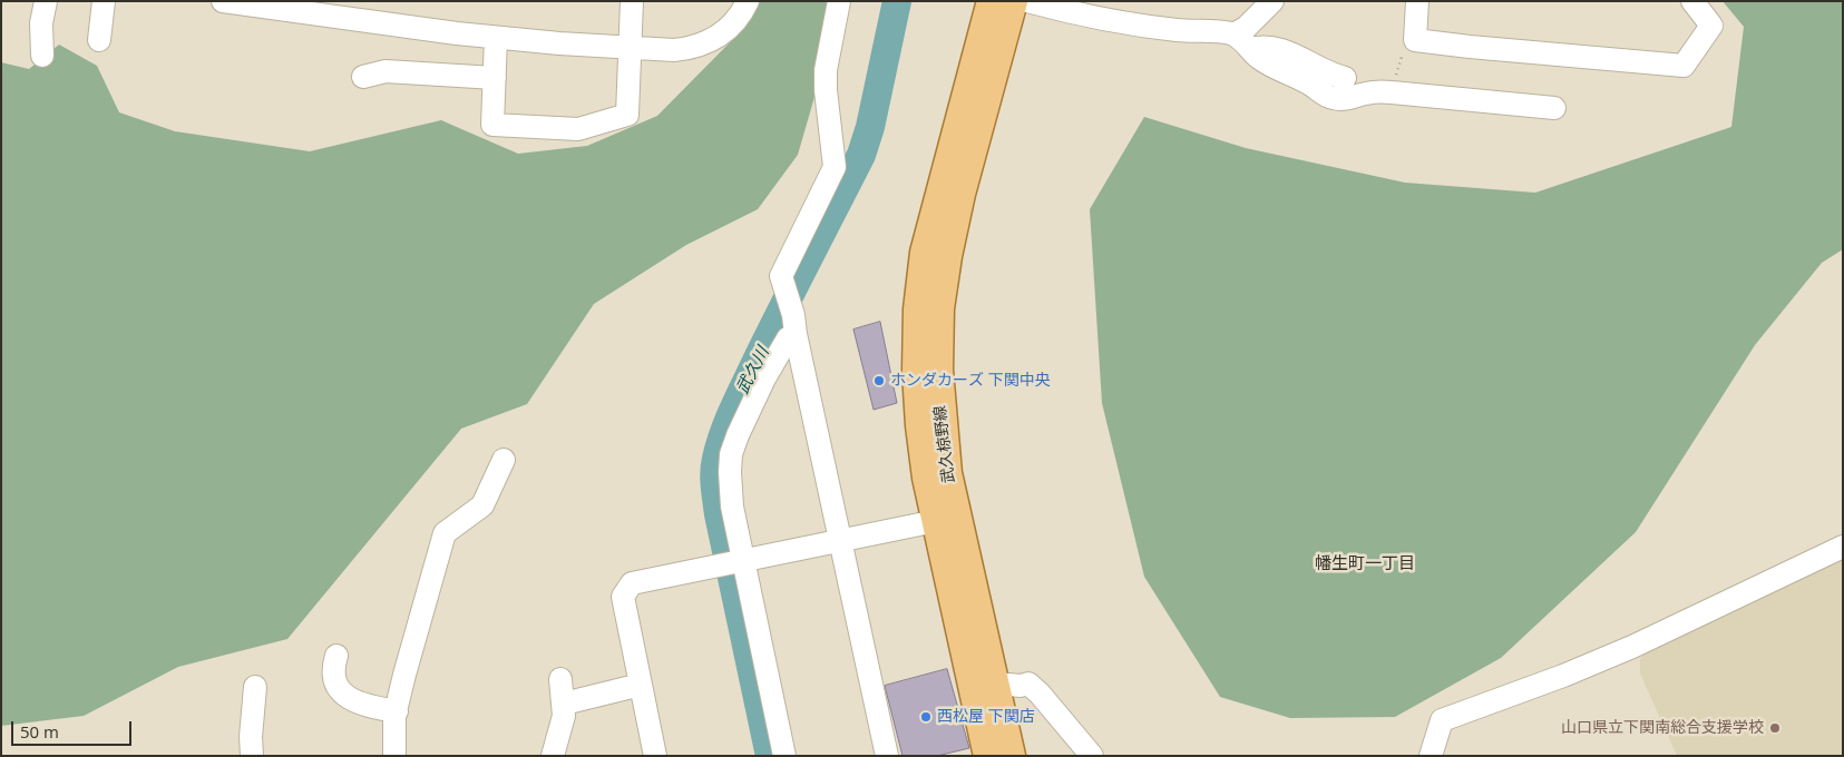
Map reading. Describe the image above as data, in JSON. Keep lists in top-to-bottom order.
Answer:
{
  "streets": {
    "main road": ["武久椋野線"]
  },
  "districts": ["幡生町一丁目"],
  "water": ["武久川"],
  "places": ["ホンダカーズ 下関中央", "西松屋 下関店", "山口県立下関南総合支援学校"],
  "scale_bar": "50 m"
}
